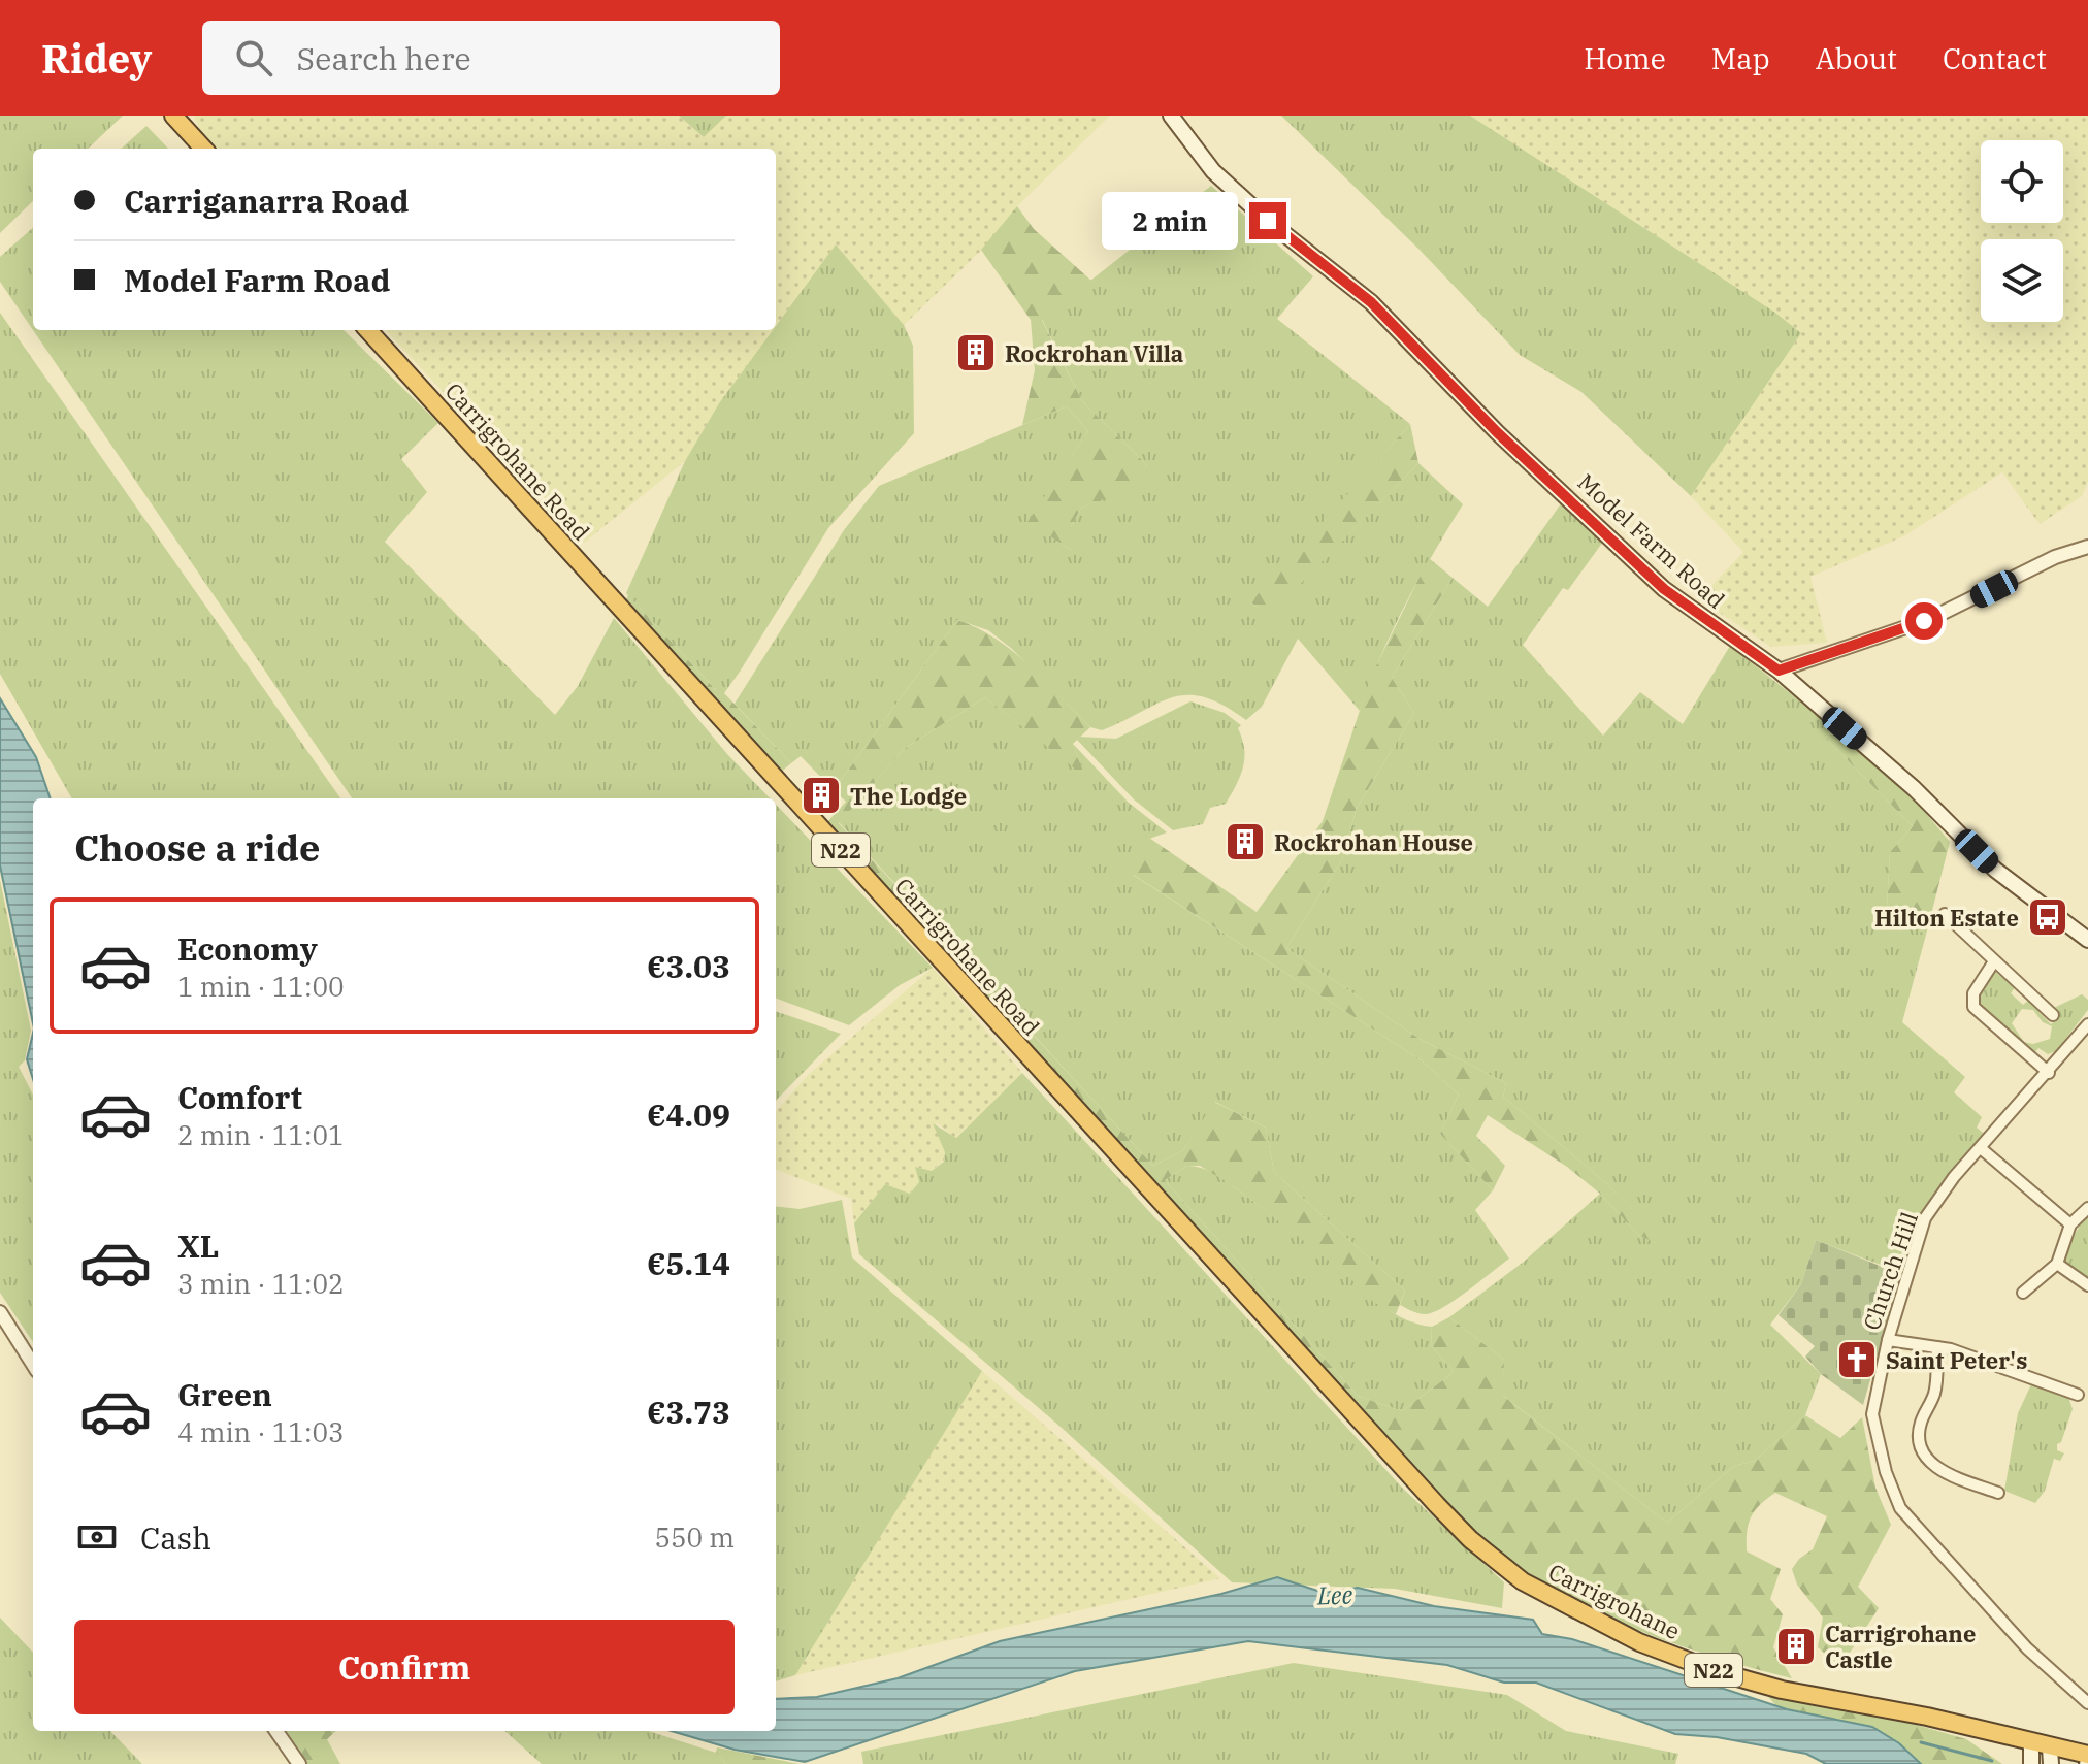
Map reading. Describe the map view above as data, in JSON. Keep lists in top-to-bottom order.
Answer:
{
  "streets": {
    "highway": ["Carrigrohane Road", "N22", "Carrigrohane"],
    "main road": ["Model Farm Road"],
    "street": ["Church Hill"]
  },
  "crossings": [
    ["Carrigrohane Road", "Carrigrohane"]
  ],
  "water": ["Lee"],
  "places": {
    "building": [
      "Rockrohan Villa",
      "The Lodge",
      "Rockrohan House",
      "Carrigrohane Castle"
    ],
    "bus stop": ["Hilton Estate"],
    "church": ["Saint Peter's"]
  },
  "page": {
    "header": "Ridey",
    "search": "Search here",
    "nav": [
      "Home",
      "Map",
      "About",
      "Contact"
    ],
    "banner": ["Carriganarra Road", "Model Farm Road"],
    "bubble": "2 min",
    "heading": "Choose a ride",
    "list": [
      {
        "name": "Economy",
        "note": "1 min · 11:00",
        "value": "€3.03"
      },
      {
        "name": "Comfort",
        "note": "2 min · 11:01",
        "value": "€4.09"
      },
      {
        "name": "XL",
        "note": "3 min · 11:02",
        "value": "€5.14"
      },
      {
        "name": "Green",
        "note": "4 min · 11:03",
        "value": "€3.73"
      }
    ],
    "pay": ["Cash", "550 m"],
    "buttons": "Confirm"
  }
}
